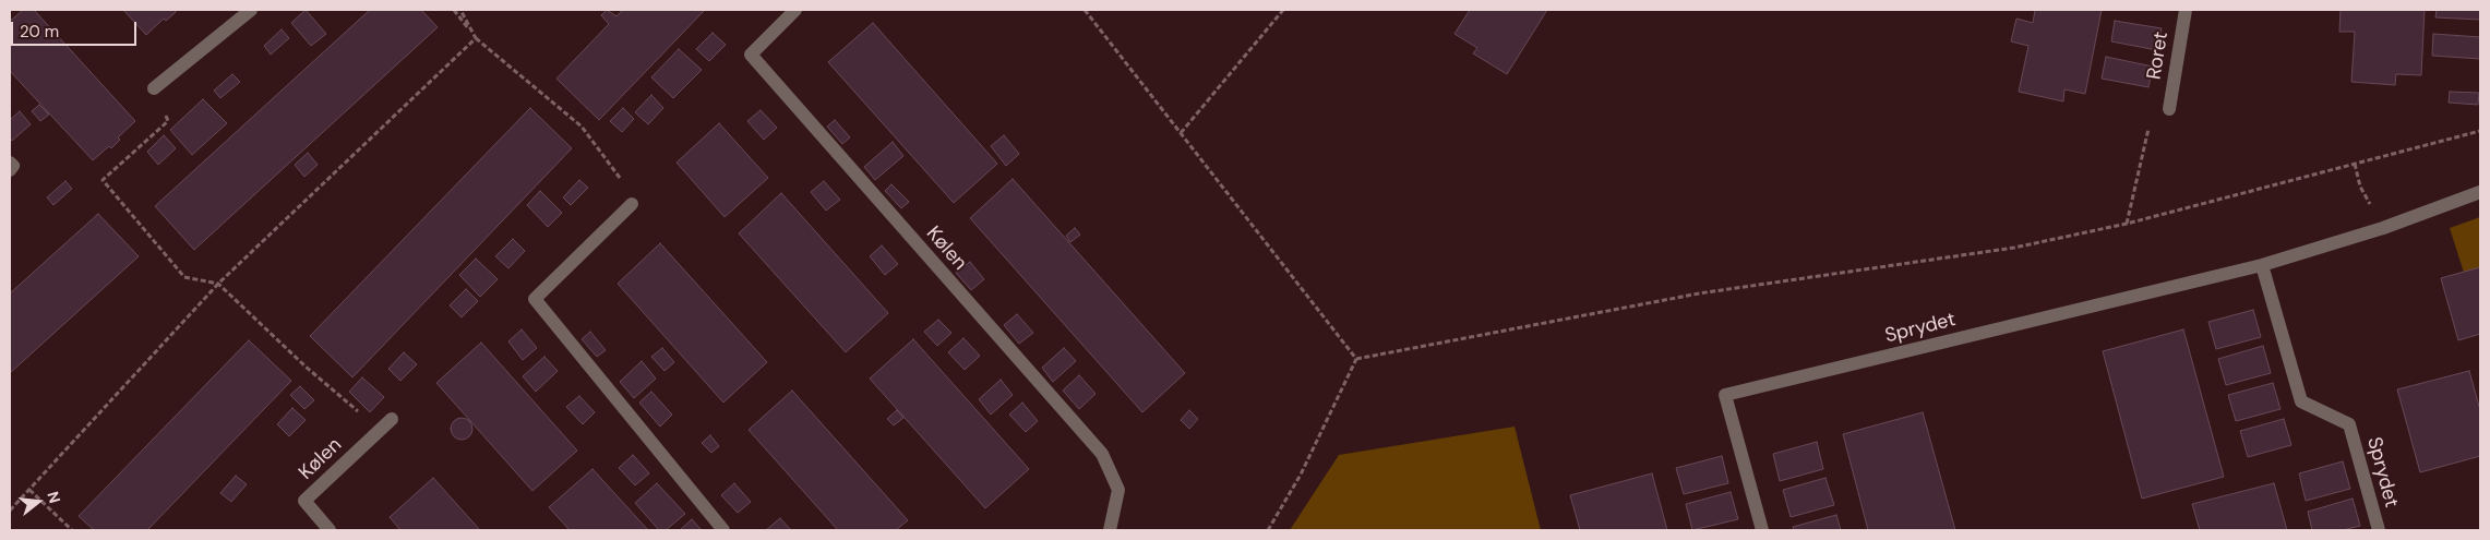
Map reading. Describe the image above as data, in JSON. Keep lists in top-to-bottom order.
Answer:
{
  "streets": {
    "street": ["Roret", "Kølen", "Sprydet"]
  },
  "scale_bar": "20 m",
  "north": "right"
}
